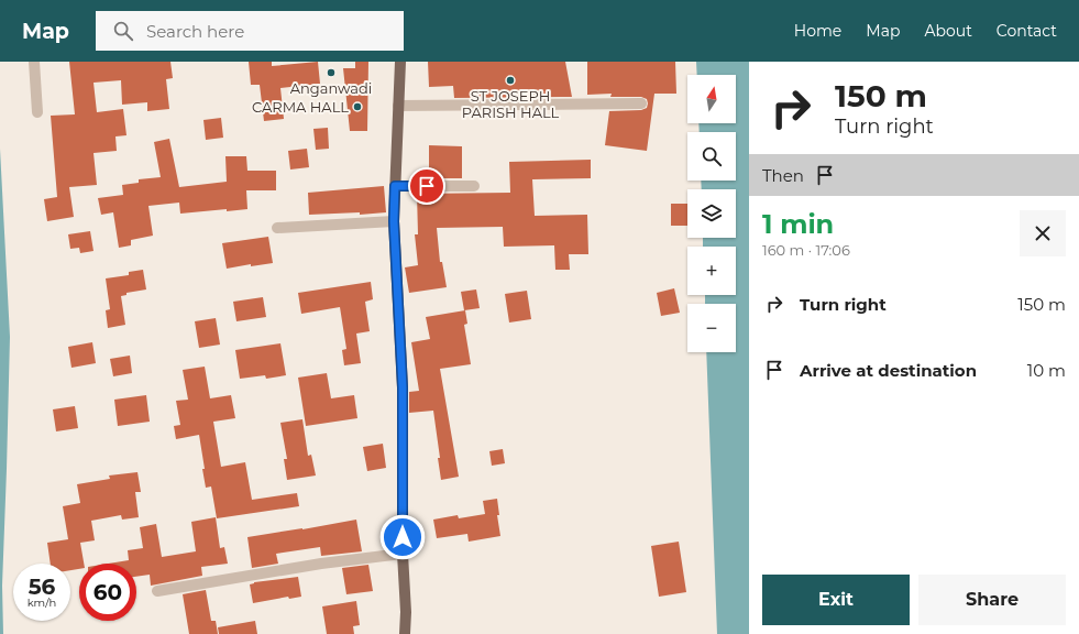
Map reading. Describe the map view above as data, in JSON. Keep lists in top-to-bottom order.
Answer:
{
  "places": ["Anganwadi", "ST JOSEPH PARISH HALL", "CARMA HALL"],
  "north": "top",
  "page": {
    "header": "Map",
    "search": "Search here",
    "nav": [
      "Home",
      "Map",
      "About",
      "Contact"
    ],
    "turn": ["150 m", "Turn right"],
    "map_buttons": ["+", "−"],
    "then": "Then",
    "heading": ["1 min", "160 m · 17:06"],
    "list": [
      {
        "name": "Turn right",
        "value": "150 m"
      },
      {
        "name": "Arrive at destination",
        "value": "10 m"
      }
    ],
    "speed": "56 km/h",
    "limit": "60",
    "buttons": ["Exit", "Share"]
  }
}
